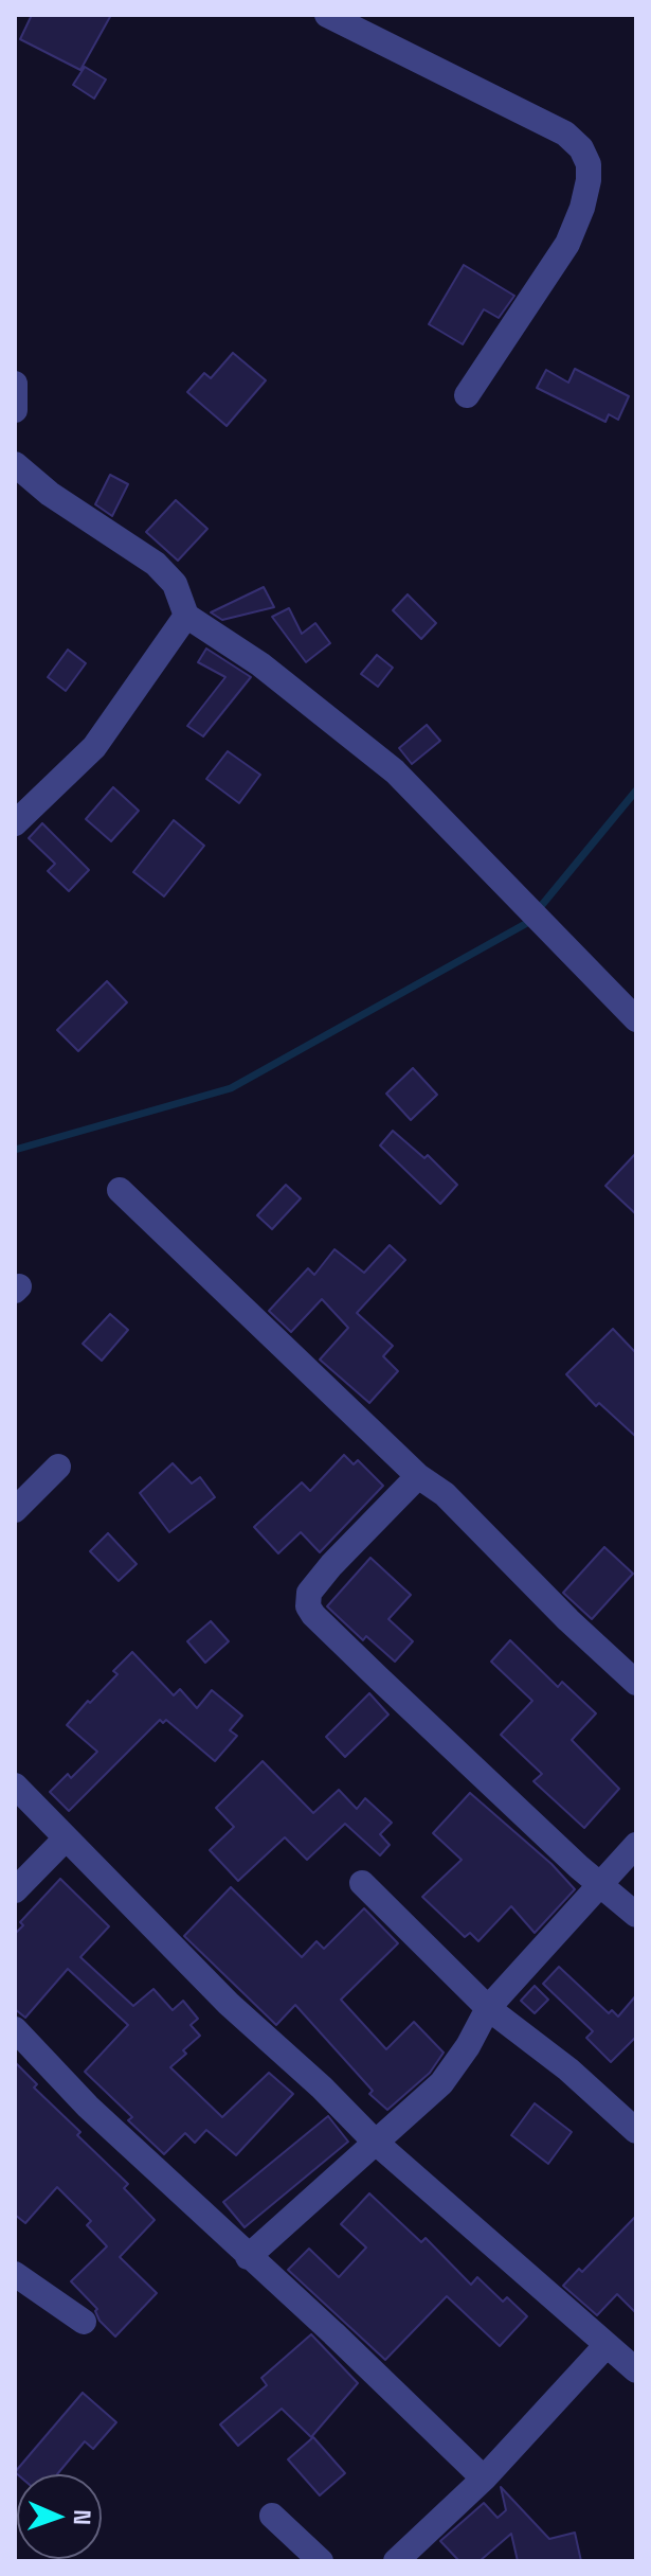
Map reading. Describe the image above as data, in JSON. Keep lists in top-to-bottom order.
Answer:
{
  "north": "right"
}
